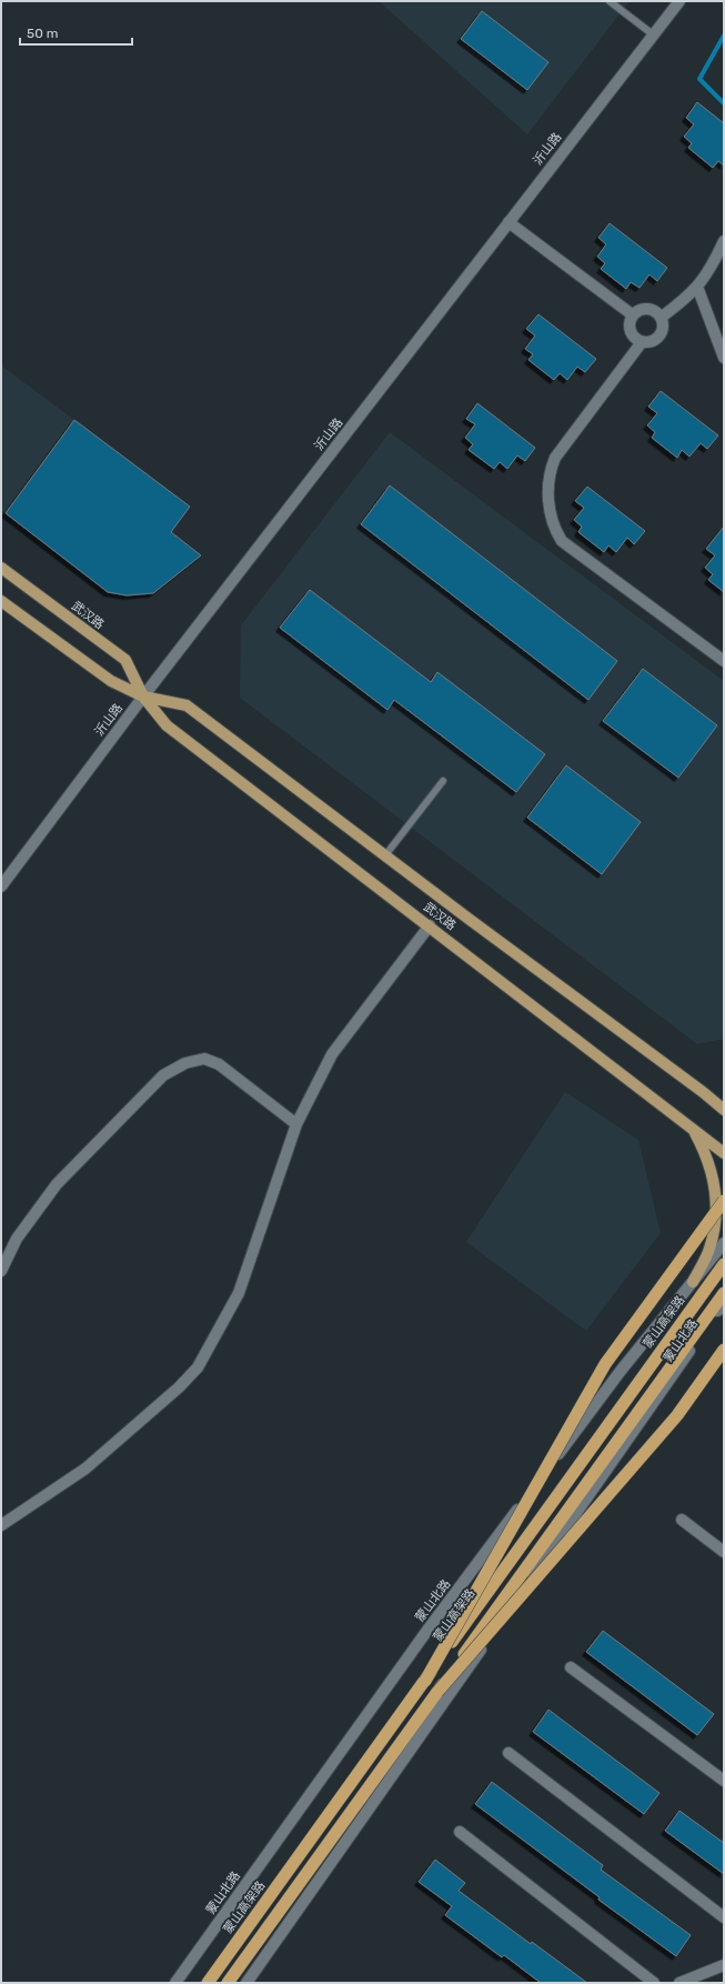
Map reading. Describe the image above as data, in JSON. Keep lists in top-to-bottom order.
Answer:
{
  "streets": {
    "highway": ["蒙山高架路"],
    "main road": ["武汉路"],
    "street": ["沂山路", "蒙山北路"]
  },
  "crossings": [
    ["沂山路", "武汉路"]
  ],
  "scale_bar": "50 m"
}
